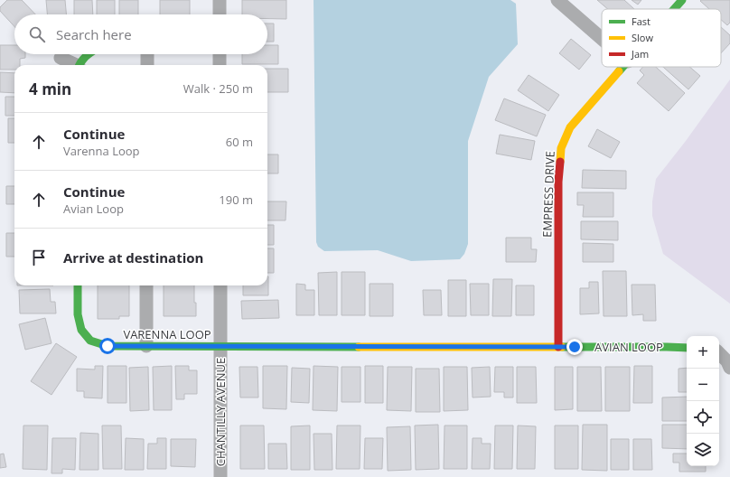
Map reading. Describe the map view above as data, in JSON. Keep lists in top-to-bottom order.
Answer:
{
  "streets": {
    "street": [
      "EMPRESS DRIVE",
      "VARENNA LOOP",
      "AVIAN LOOP",
      "CHANTILLY AVENUE"
    ]
  },
  "crossings": [
    ["EMPRESS DRIVE", "AVIAN LOOP"],
    ["VARENNA LOOP", "AVIAN LOOP"],
    ["VARENNA LOOP", "CHANTILLY AVENUE"],
    ["AVIAN LOOP", "CHANTILLY AVENUE"]
  ],
  "legend": ["Fast", "Slow", "Jam"],
  "page": {
    "search": "Search here",
    "heading": ["4 min", "Walk · 250 m"],
    "list": [
      ["Continue", "Varenna Loop", "60 m"],
      ["Continue", "Avian Loop", "190 m"],
      "Arrive at destination"
    ],
    "map_buttons": ["+", "−"]
  }
}
